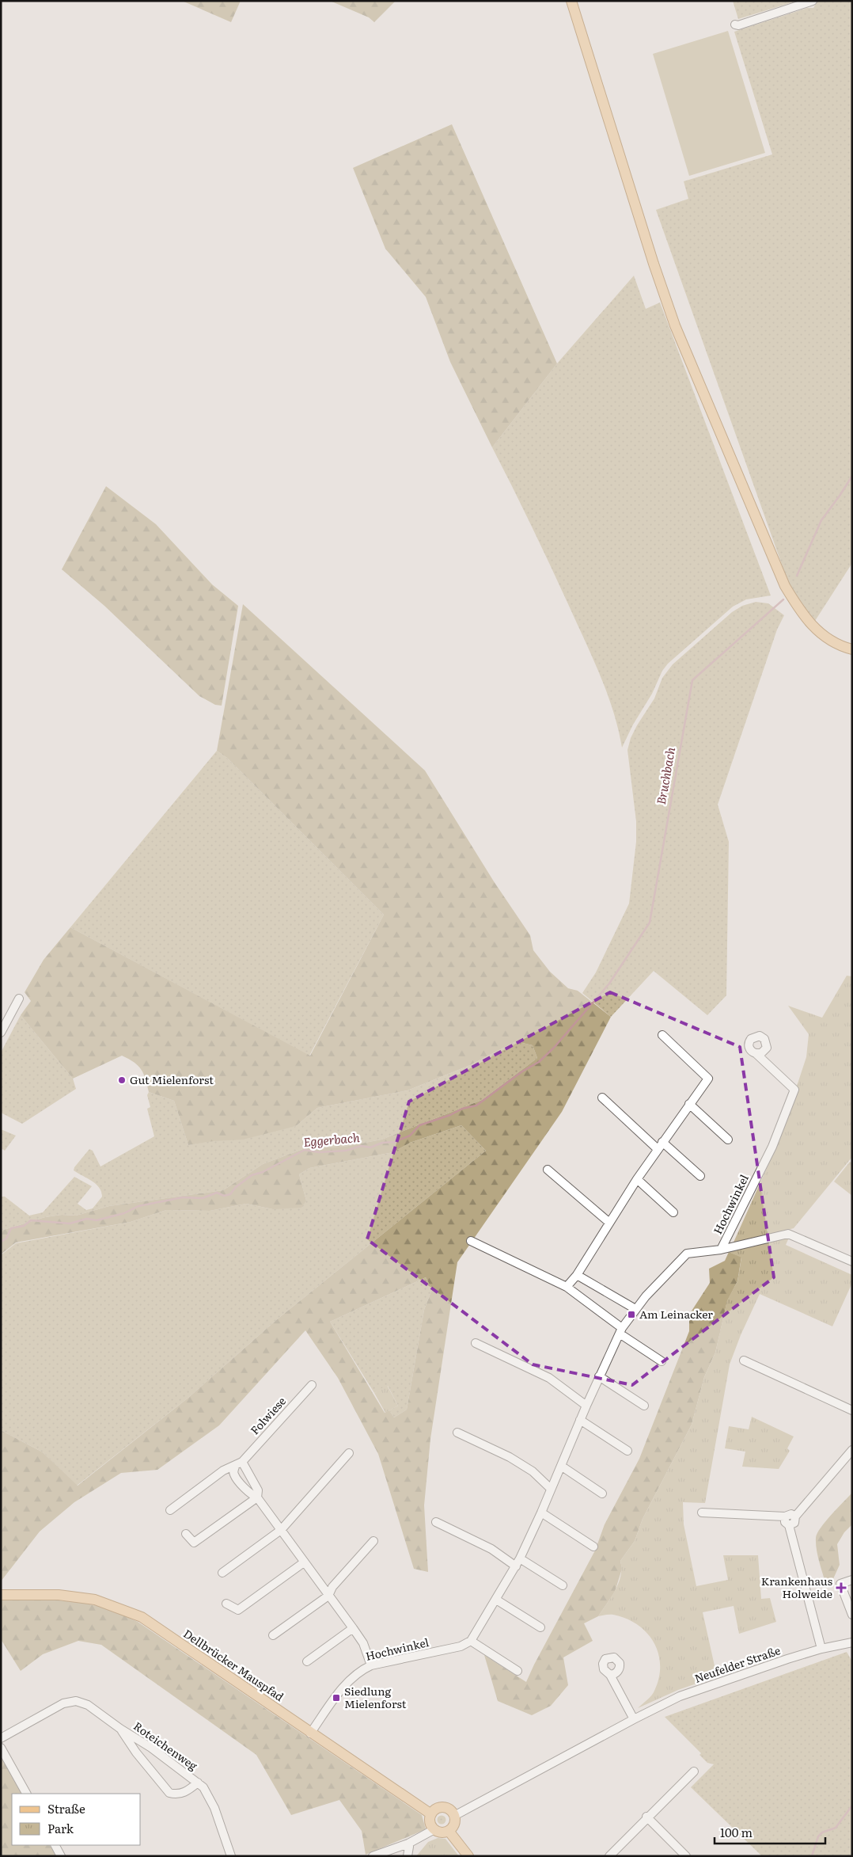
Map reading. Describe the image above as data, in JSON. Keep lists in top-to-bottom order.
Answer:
{
  "streets": {
    "main road": ["Dellbrücker Mauspfad"],
    "street": [
      "Hochwinkel",
      "Folwiese",
      "Neufelder Straße",
      "Roteichenweg"
    ]
  },
  "crossings": [
    ["Hochwinkel", "Dellbrücker Mauspfad"],
    ["Neufelder Straße", "Dellbrücker Mauspfad"]
  ],
  "water": ["Bruchbach", "Eggerbach"],
  "places": {
    "other": ["Gut Mielenforst"],
    "transit": ["Am Leinacker", "Siedlung Mielenforst"],
    "health": ["Krankenhaus Holweide"]
  },
  "legend": ["Straße", "Park"],
  "scale_bar": "100 m"
}
